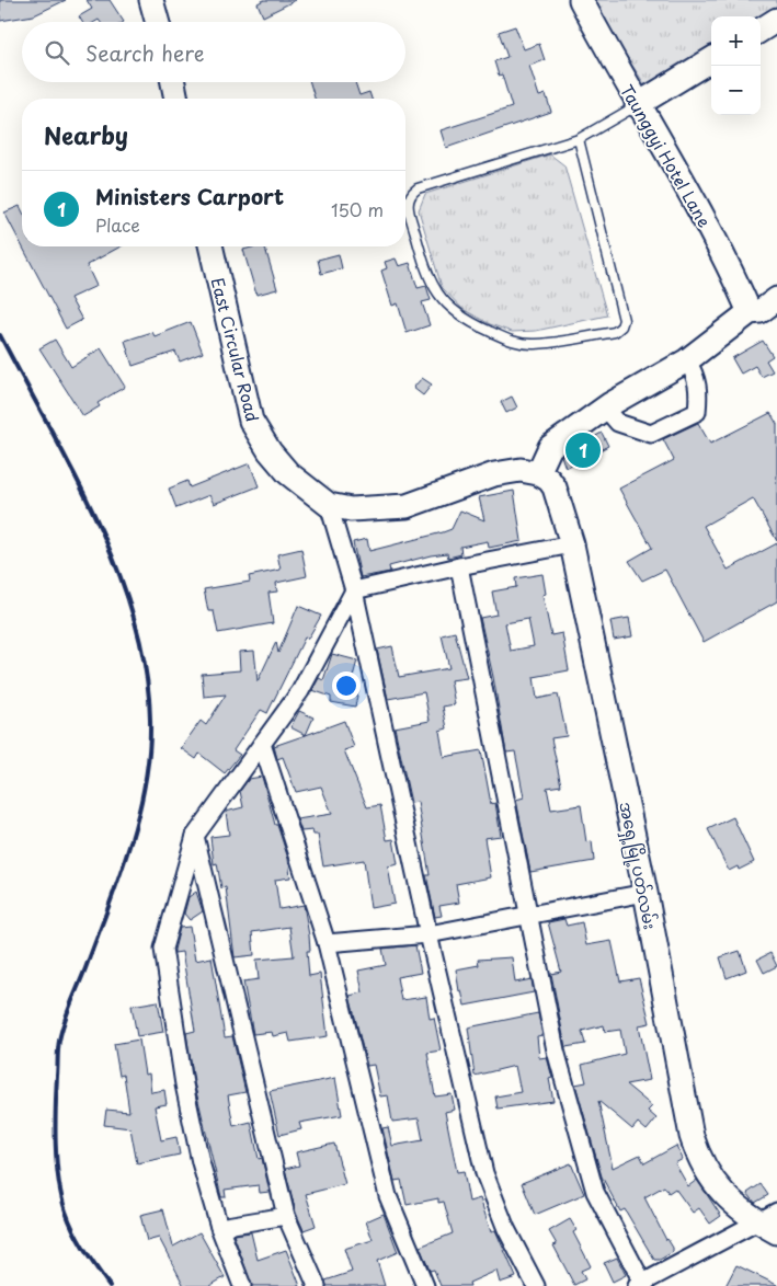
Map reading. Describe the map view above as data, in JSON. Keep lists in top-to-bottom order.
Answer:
{
  "streets": {
    "street": ["Taunggyi Hotel Lane", "East Circular Road", "အရှေ့မြို့ပတ်လမ်း"]
  },
  "crossings": [
    ["East Circular Road", "အရှေ့မြို့ပတ်လမ်း"]
  ],
  "page": {
    "map_buttons": ["+", "−"],
    "search": "Search here",
    "heading": "Nearby",
    "list": [
      {
        "mark": "1",
        "name": "Ministers Carport",
        "note": "Place",
        "value": "150 m"
      }
    ],
    "pins": "1"
  }
}
